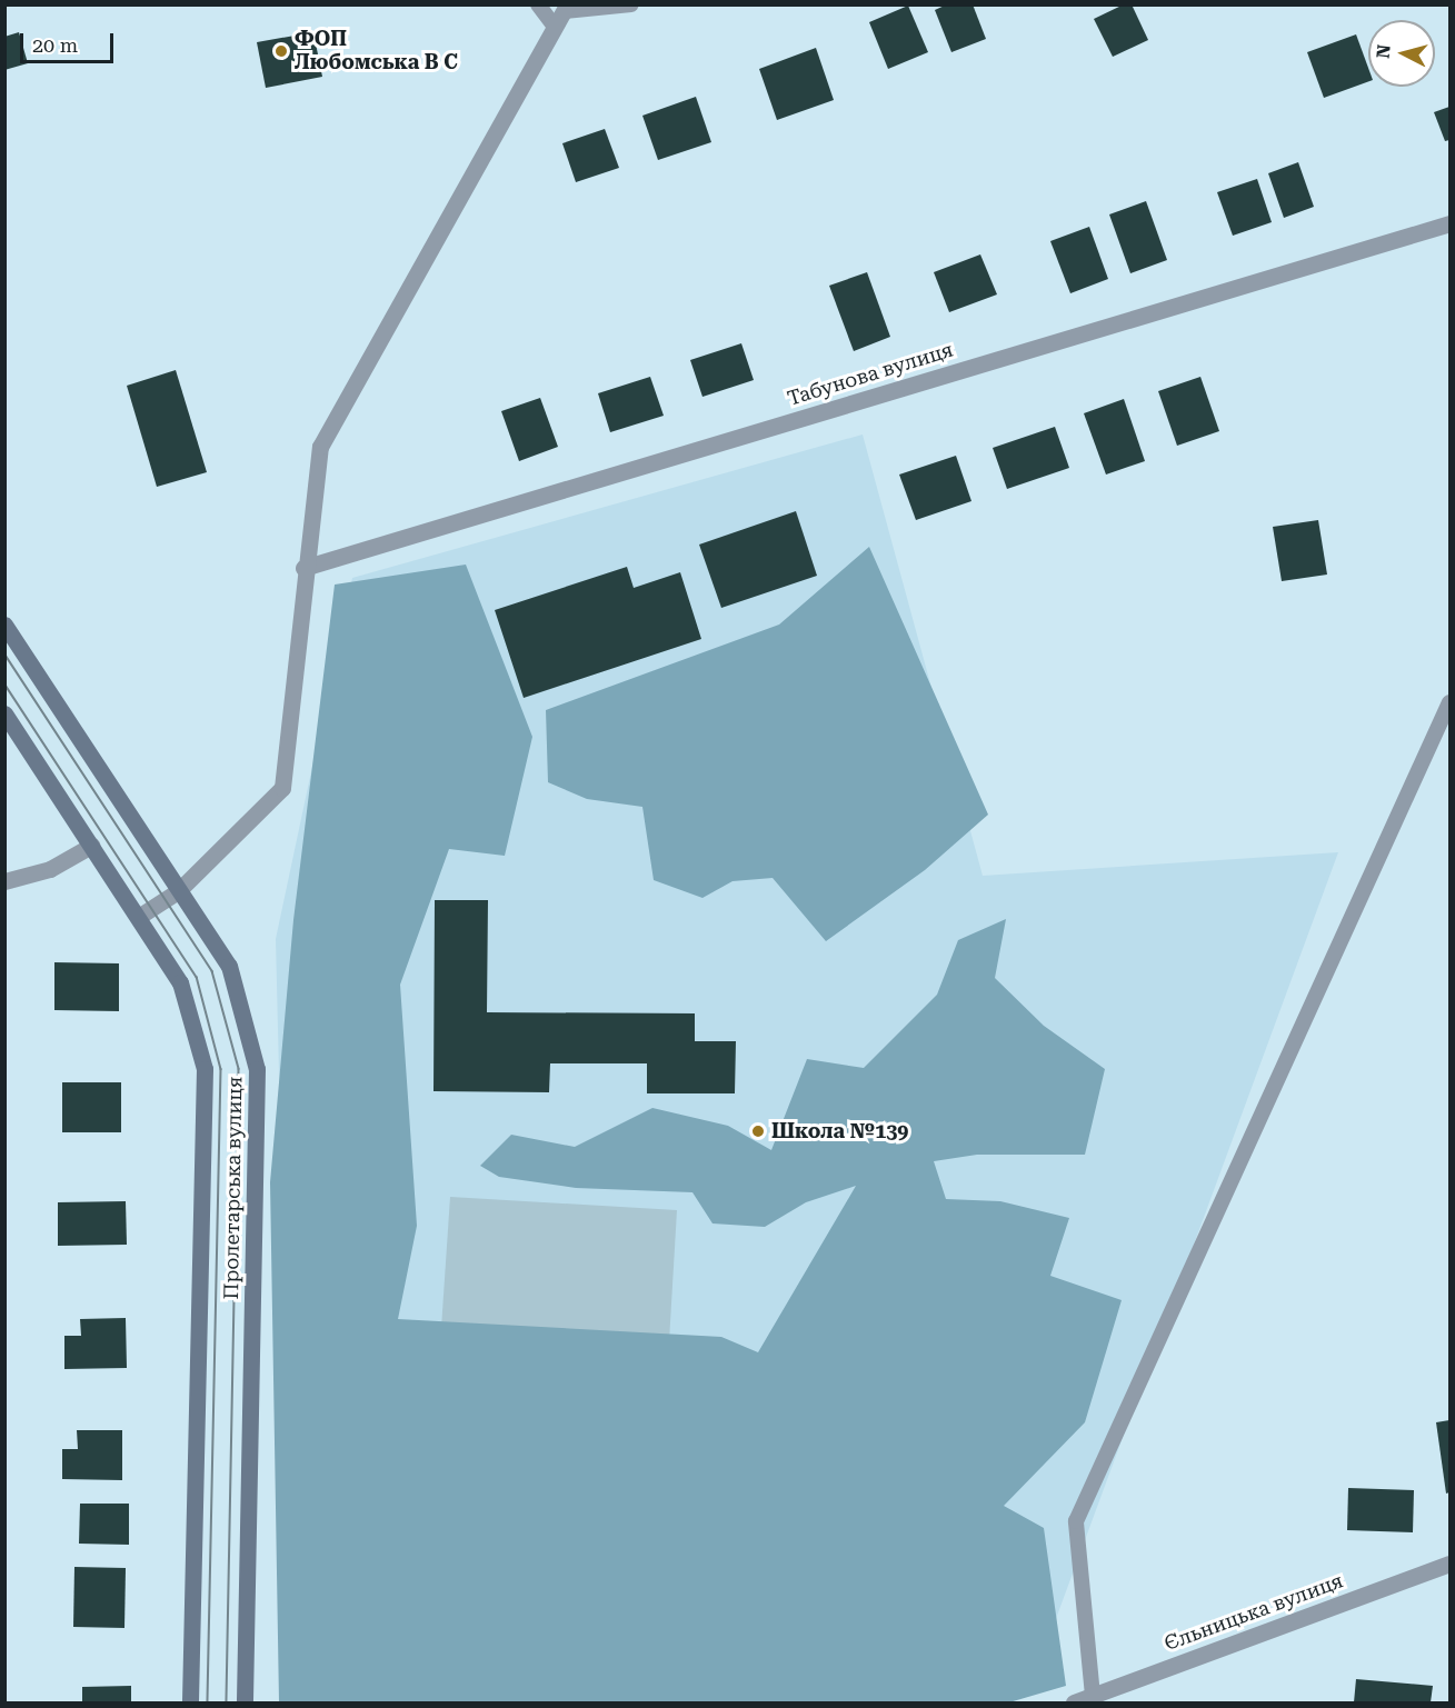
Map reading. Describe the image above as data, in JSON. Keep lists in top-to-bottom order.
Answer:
{
  "streets": {
    "main road": ["Пролетарська вулиця"],
    "street": ["Табунова вулиця", "Єльницька вулиця"]
  },
  "places": ["ФОП Любомська В С", "Школа №139"],
  "scale_bar": "20 m",
  "north": "left"
}
